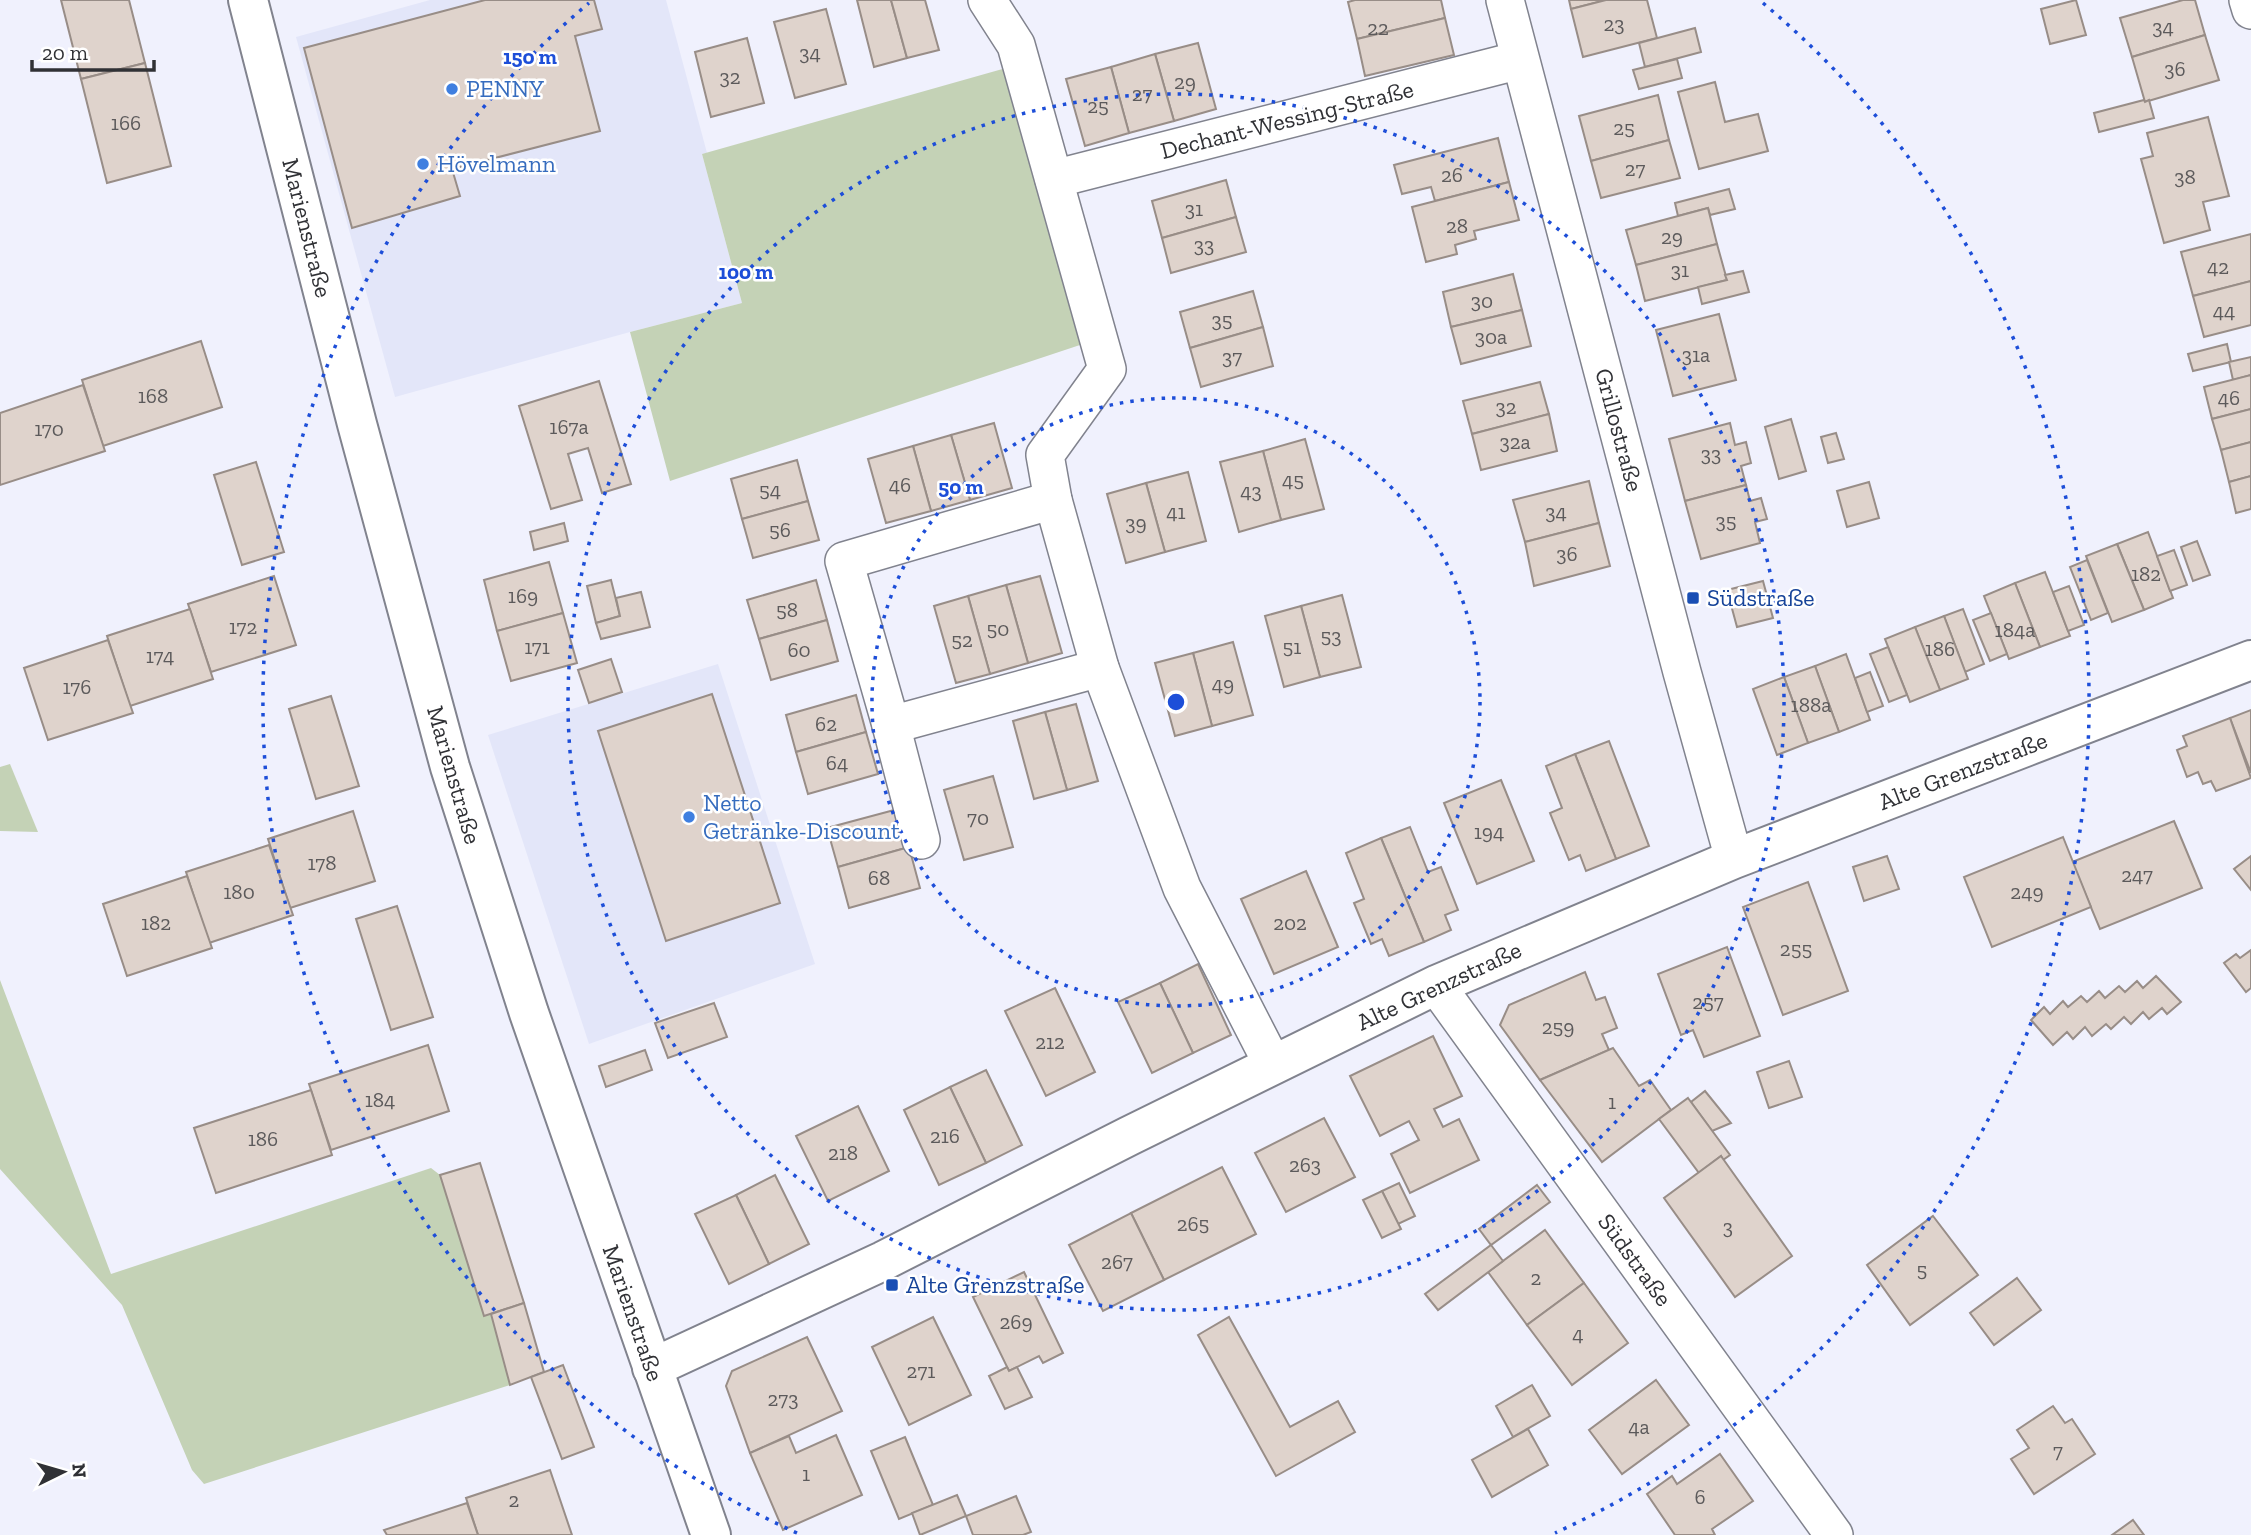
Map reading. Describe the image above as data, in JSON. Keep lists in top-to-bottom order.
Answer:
{
  "streets": {
    "street": [
      "Dechant-Wessing-Straße",
      "Marienstraße",
      "Grillostraße",
      "Alte Grenzstraße",
      "Südstraße"
    ]
  },
  "crossings": [
    ["Dechant-Wessing-Straße", "Grillostraße"],
    ["Marienstraße", "Alte Grenzstraße"],
    ["Grillostraße", "Alte Grenzstraße"],
    ["Alte Grenzstraße", "Südstraße"]
  ],
  "places": {
    "other": ["PENNY", "Hövelmann", "Netto Getränke-Discount"],
    "transit": ["Südstraße", "Alte Grenzstraße"]
  },
  "house_numbers": [
    "23",
    "34",
    "22",
    "34",
    "36",
    "32",
    "29",
    "27",
    "25",
    "166",
    "25",
    "27",
    "26",
    "38",
    "31",
    "28",
    "29",
    "33",
    "42",
    "31",
    "30",
    "44",
    "35",
    "30a",
    "31a",
    "37",
    "168",
    "46",
    "32",
    "167a",
    "170",
    "32a",
    "33",
    "45",
    "46",
    "54",
    "43",
    "41",
    "34",
    "35",
    "39",
    "56",
    "36",
    "182",
    "169",
    "58",
    "172",
    "50",
    "184a",
    "53",
    "52",
    "171",
    "51",
    "186",
    "60",
    "174",
    "49",
    "176",
    "188a",
    "62",
    "64",
    "70",
    "194",
    "178",
    "247",
    "68",
    "180",
    "249",
    "182",
    "202",
    "255",
    "257",
    "259",
    "212",
    "184",
    "1",
    "216",
    "186",
    "218",
    "263",
    "265",
    "3",
    "267",
    "5",
    "2",
    "269",
    "4",
    "271",
    "273",
    "4a",
    "7",
    "1",
    "6",
    "2"
  ],
  "scale_bar": "20 m",
  "north": "right",
  "rings": ["150 m", "100 m", "50 m"]
}
